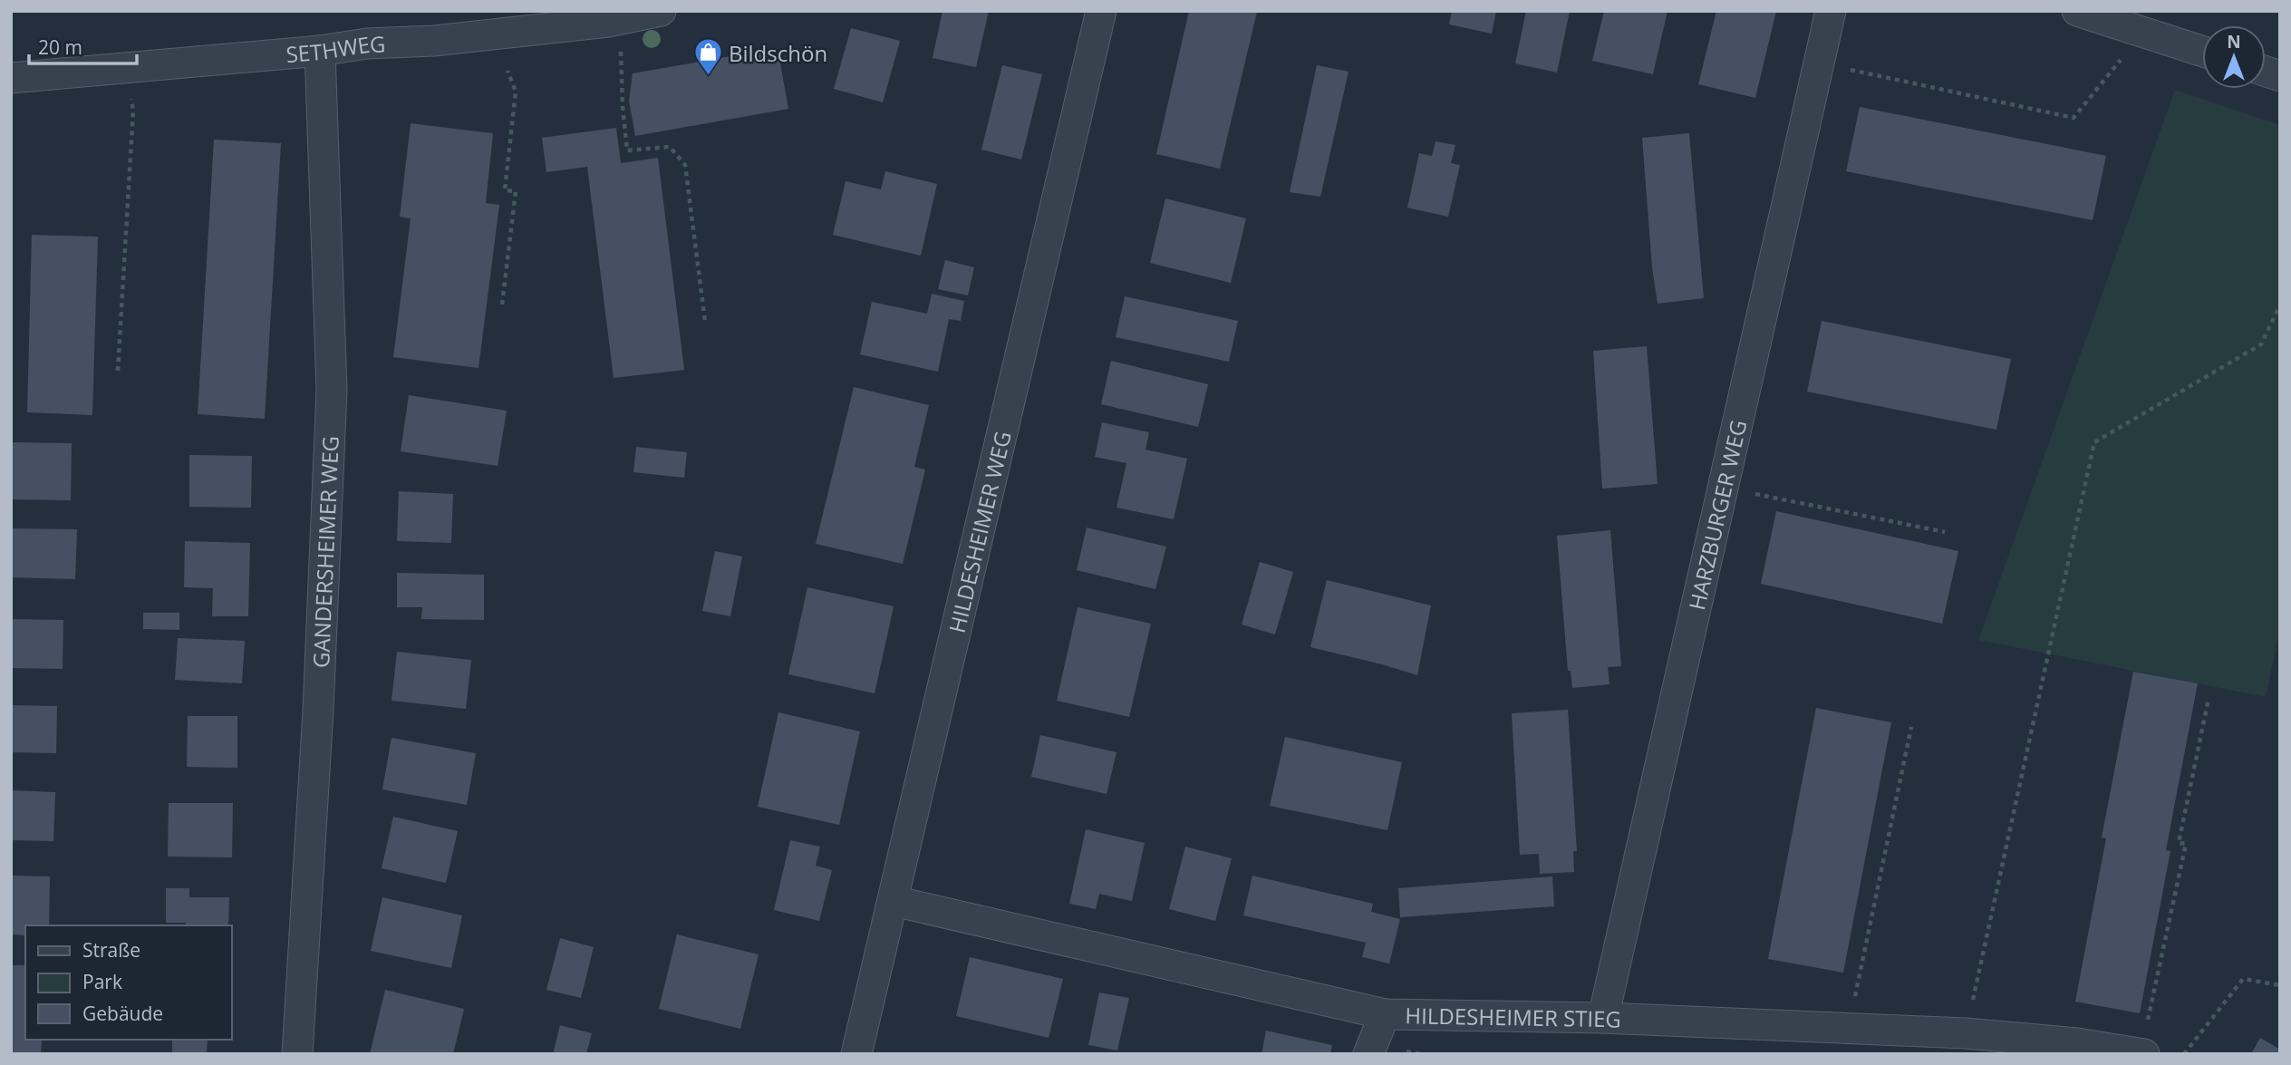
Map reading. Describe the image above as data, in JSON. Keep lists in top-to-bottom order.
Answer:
{
  "streets": {
    "street": [
      "SETHWEG",
      "HARZBURGER WEG",
      "HILDESHEIMER WEG",
      "GANDERSHEIMER WEG",
      "HILDESHEIMER STIEG"
    ]
  },
  "crossings": [
    ["SETHWEG", "GANDERSHEIMER WEG"],
    ["HARZBURGER WEG", "HILDESHEIMER STIEG"],
    ["HILDESHEIMER WEG", "HILDESHEIMER STIEG"]
  ],
  "places": {
    "shop": ["Bildschön"]
  },
  "legend": ["Straße", "Park", "Gebäude"],
  "scale_bar": "20 m",
  "north": "top"
}
